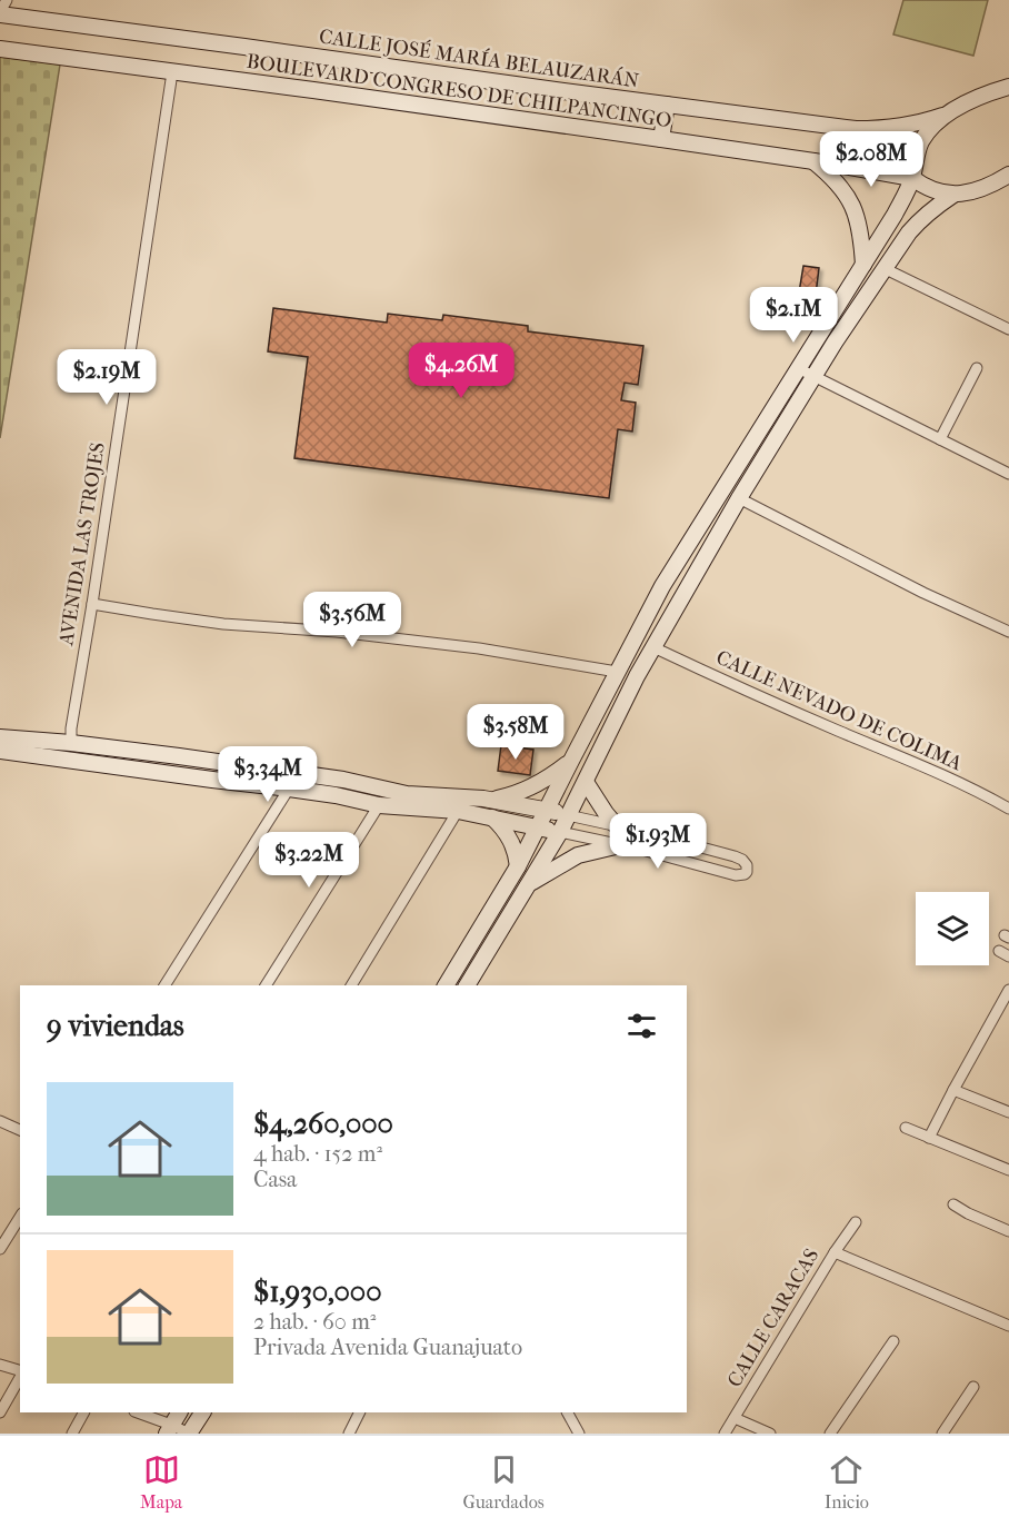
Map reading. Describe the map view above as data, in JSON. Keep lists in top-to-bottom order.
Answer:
{
  "streets": {
    "street": [
      "CALLE JOSÉ MARÍA BELAUZARÁN",
      "BOULEVARD CONGRESO DE CHILPANCINGO",
      "AVENIDA LAS TROJES",
      "CALLE NEVADO DE COLIMA",
      "CALLE CARACAS"
    ]
  },
  "crossings": [
    ["BOULEVARD CONGRESO DE CHILPANCINGO", "AVENIDA LAS TROJES"]
  ],
  "page": {
    "price": [
      "$2.08M",
      "$2.1M",
      "$4.26M",
      "$2.19M",
      "$3.56M",
      "$3.58M",
      "$3.34M",
      "$1.93M",
      "$3.22M"
    ],
    "heading": "9 viviendas",
    "list": [
      {
        "name": "$4,260,000",
        "note": "4 hab. · 152 m² · Casa"
      },
      {
        "name": "$1,930,000",
        "note": "2 hab. · 60 m² · Privada Avenida Guanajuato"
      }
    ],
    "tabs": ["Mapa", "Guardados", "Inicio"]
  }
}
